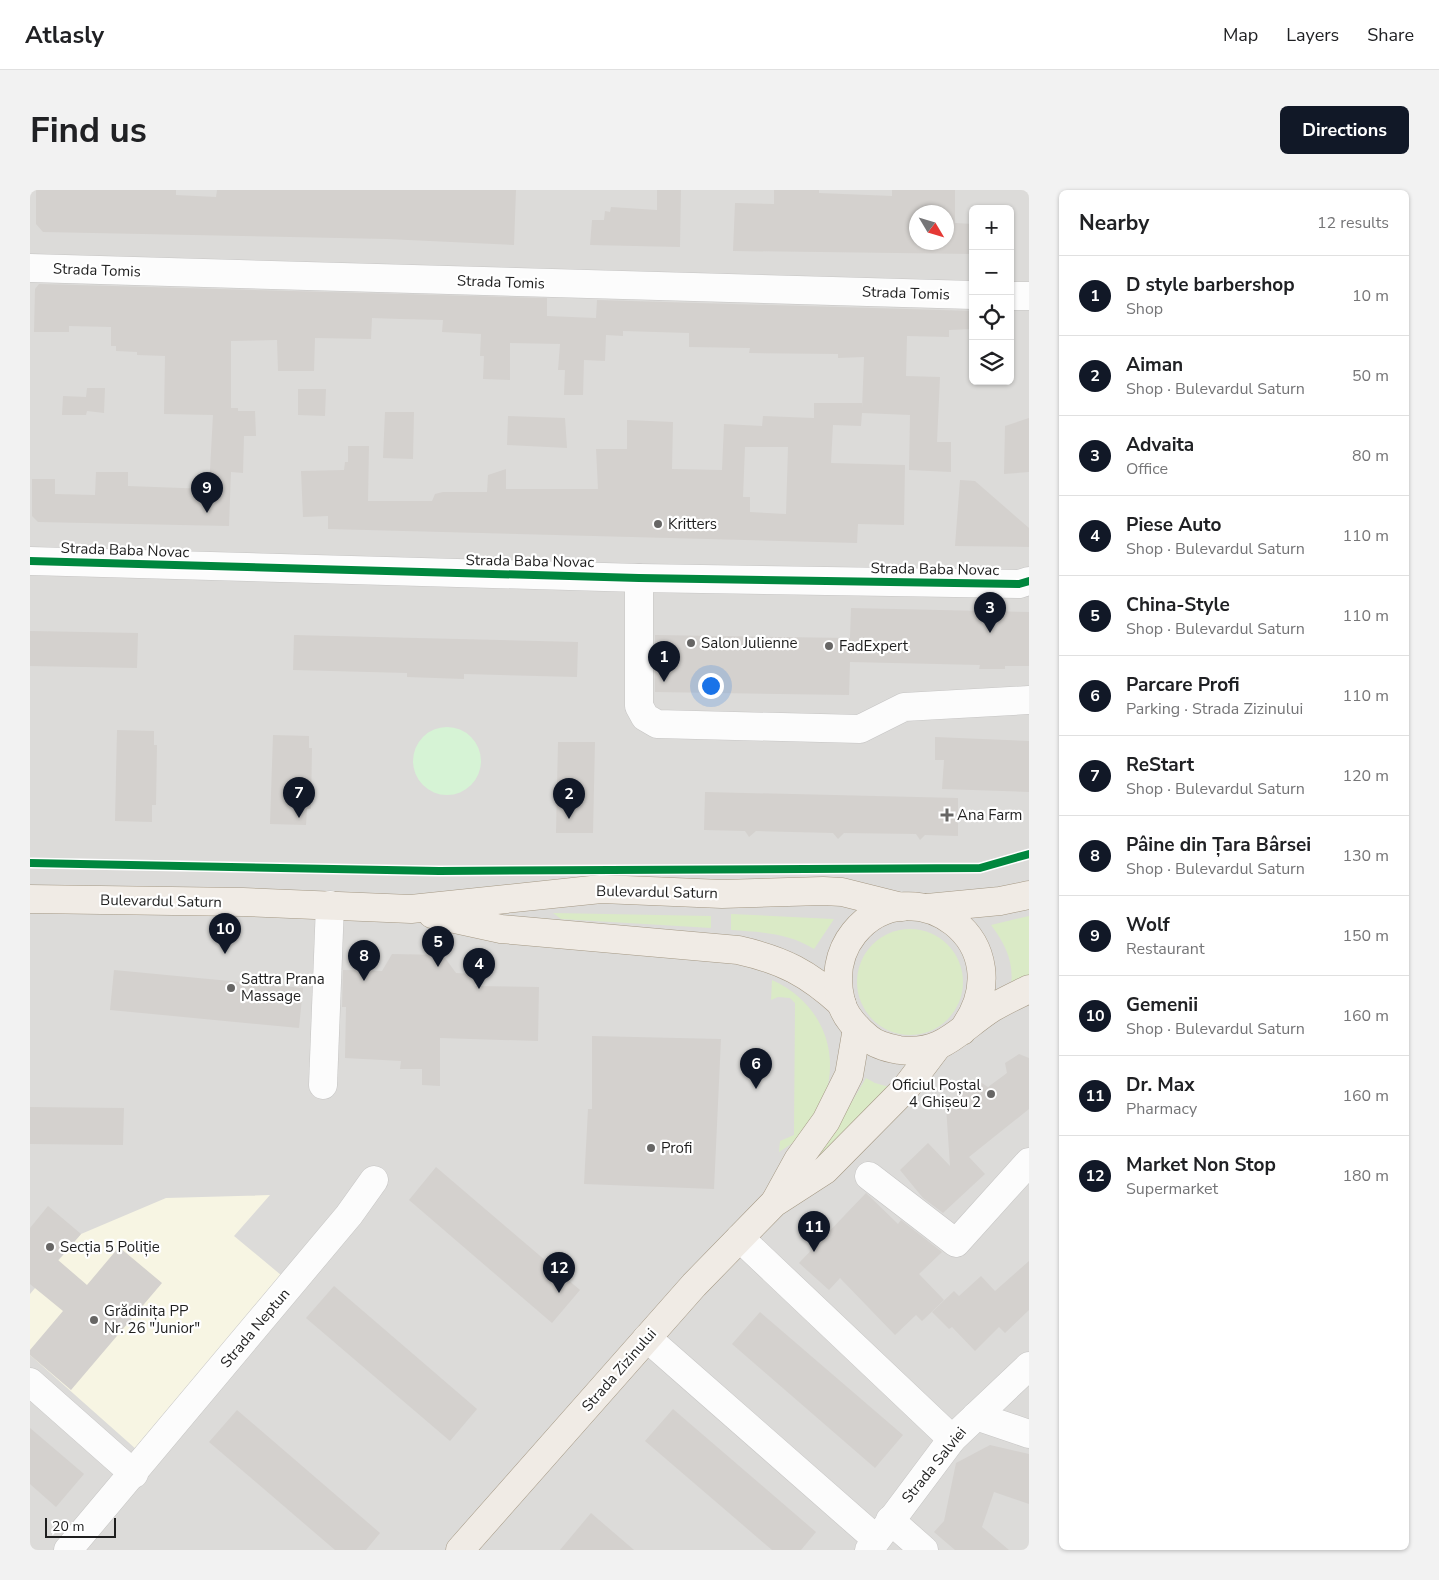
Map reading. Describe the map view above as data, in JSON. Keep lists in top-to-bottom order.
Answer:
{
  "streets": {
    "main road": ["Bulevardul Saturn", "Strada Zizinului"],
    "street": [
      "Strada Tomis",
      "Strada Baba Novac",
      "Strada Neptun",
      "Strada Salviei"
    ]
  },
  "crossings": [
    ["Bulevardul Saturn", "Strada Zizinului"]
  ],
  "places": {
    "other": [
      "Kritters",
      "Salon Julienne",
      "FadExpert",
      "Sattra Prana Massage",
      "Oficiul Poștal 4 Ghișeu 2",
      "Profi",
      "Secția 5 Poliție",
      "Grădinița PP Nr. 26 \"Junior\""
    ],
    "health": ["Ana Farm"]
  },
  "scale_bar": "20 m",
  "north": "bottom right",
  "page": {
    "header": "Atlasly",
    "nav": ["Map", "Layers", "Share"],
    "buttons": "Directions",
    "title": "Find us",
    "heading": ["Nearby", "12 results"],
    "map_buttons": ["+", "−"],
    "list": [
      {
        "mark": "1",
        "name": "D style barbershop",
        "note": "Shop",
        "value": "10 m"
      },
      {
        "mark": "2",
        "name": "Aiman",
        "note": "Shop · Bulevardul Saturn",
        "value": "50 m"
      },
      {
        "mark": "3",
        "name": "Advaita",
        "note": "Office",
        "value": "80 m"
      },
      {
        "mark": "4",
        "name": "Piese Auto",
        "note": "Shop · Bulevardul Saturn",
        "value": "110 m"
      },
      {
        "mark": "5",
        "name": "China-Style",
        "note": "Shop · Bulevardul Saturn",
        "value": "110 m"
      },
      {
        "mark": "6",
        "name": "Parcare Profi",
        "note": "Parking · Strada Zizinului",
        "value": "110 m"
      },
      {
        "mark": "7",
        "name": "ReStart",
        "note": "Shop · Bulevardul Saturn",
        "value": "120 m"
      },
      {
        "mark": "8",
        "name": "Pâine din Țara Bârsei",
        "note": "Shop · Bulevardul Saturn",
        "value": "130 m"
      },
      {
        "mark": "9",
        "name": "Wolf",
        "note": "Restaurant",
        "value": "150 m"
      },
      {
        "mark": "10",
        "name": "Gemenii",
        "note": "Shop · Bulevardul Saturn",
        "value": "160 m"
      },
      {
        "mark": "11",
        "name": "Dr. Max",
        "note": "Pharmacy",
        "value": "160 m"
      },
      {
        "mark": "12",
        "name": "Market Non Stop",
        "note": "Supermarket",
        "value": "180 m"
      }
    ],
    "pins": [
      "9",
      "3",
      "1",
      "7",
      "2",
      "10",
      "5",
      "8",
      "4",
      "6",
      "11",
      "12"
    ],
    "scale": "20 m"
  }
}
